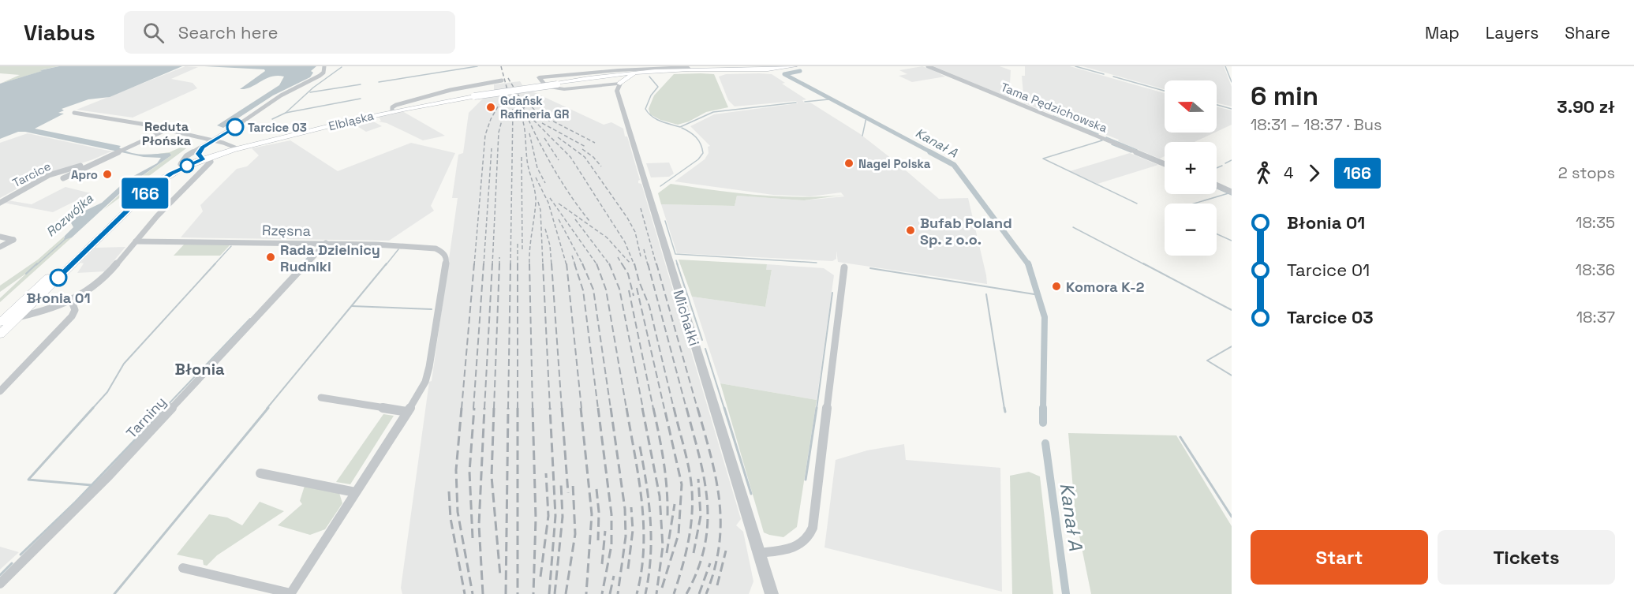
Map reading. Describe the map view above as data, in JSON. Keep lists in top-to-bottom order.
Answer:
{
  "streets": {
    "main road": ["Elbląska"],
    "street": [
      "Tama Pędzichowska",
      "Tarcice",
      "Rzęsna",
      "Michałki",
      "Tarniny"
    ]
  },
  "crossings": [
    ["Elbląska", "Michałki"],
    ["Rzęsna", "Tarniny"]
  ],
  "districts": ["Reduta Płońska", "Błonia"],
  "water": ["Kanał A", "Rozwójka"],
  "places": [
    "Gdańsk Rafineria GR",
    "Tarcice 03",
    "Nagel Polska",
    "Apro",
    "Bufab Poland Sp. z o.o.",
    "Rada Dzielnicy Rudniki",
    "Błonia 01",
    "Komora K-2"
  ],
  "lines": ["bus line 166"],
  "north": "left",
  "page": {
    "header": "Viabus",
    "search": "Search here",
    "nav": ["Map", "Layers", "Share"],
    "on_map": "166",
    "heading": ["6 min", "18:31 – 18:37 · Bus", "3.90 zł"],
    "map_buttons": ["+", "−"],
    "legs": ["4", "166", "2 stops"],
    "list": [
      {
        "name": "Błonia 01",
        "value": "18:35"
      },
      {
        "name": "Tarcice 01",
        "value": "18:36"
      },
      {
        "name": "Tarcice 03",
        "value": "18:37"
      }
    ],
    "buttons": ["Start", "Tickets"]
  }
}
